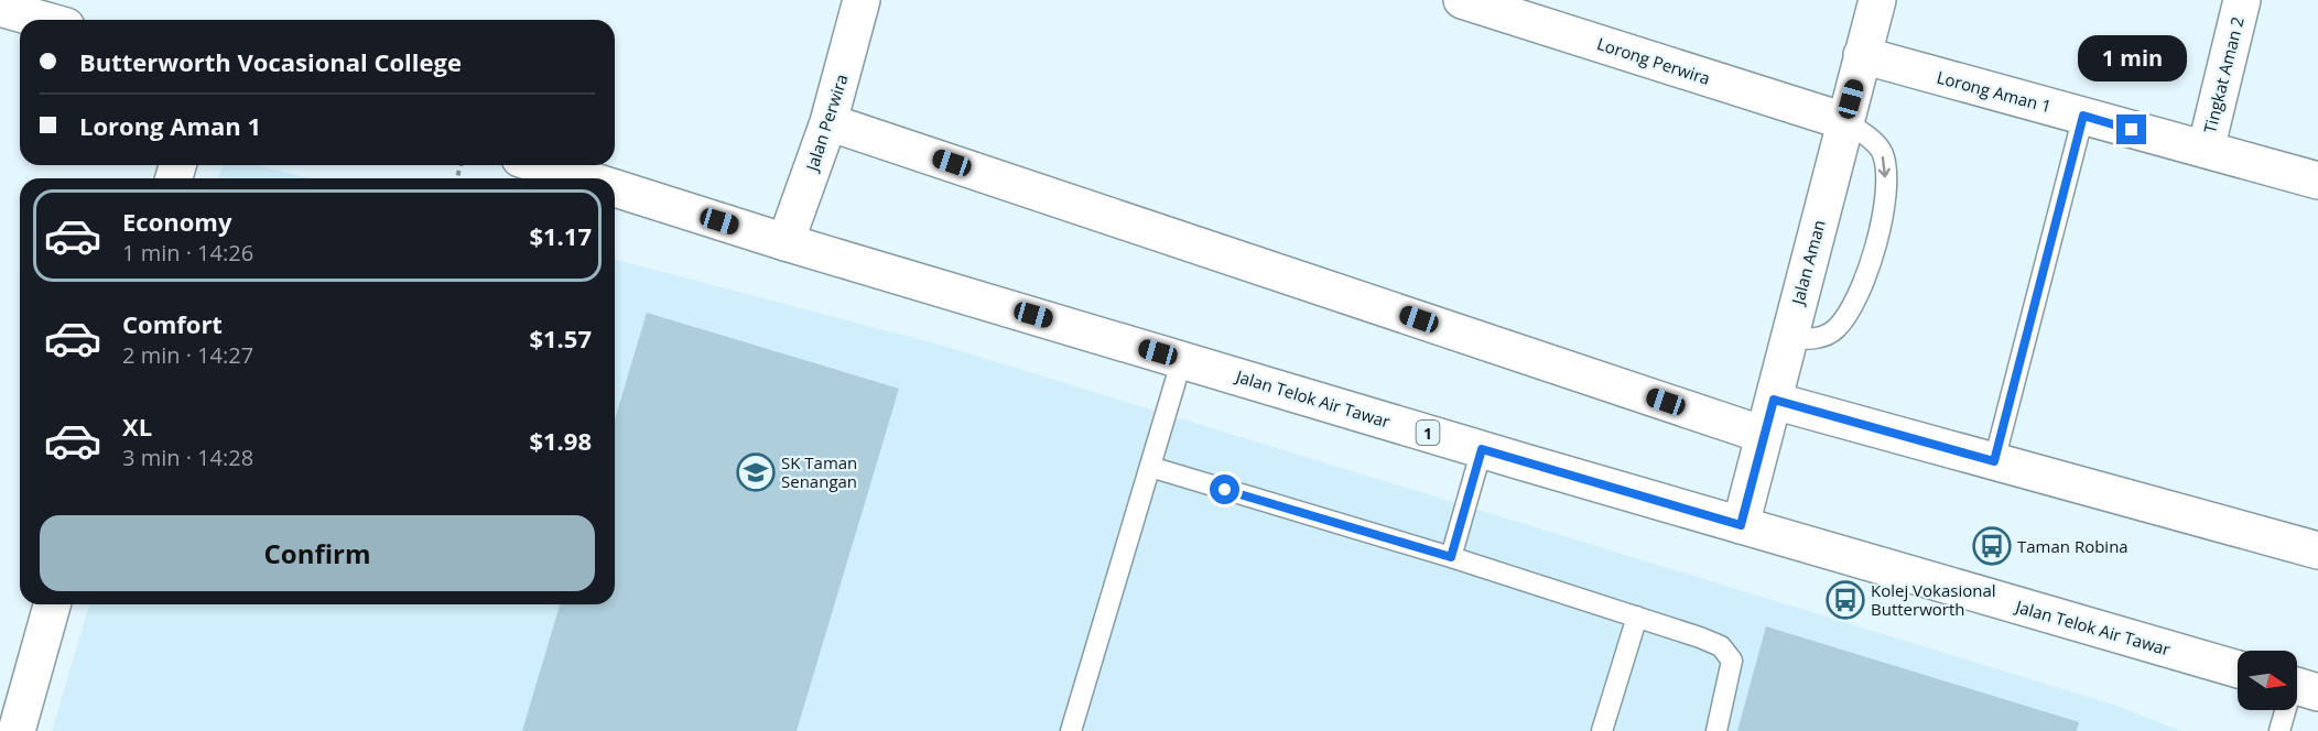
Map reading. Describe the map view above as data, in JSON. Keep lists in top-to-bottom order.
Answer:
{
  "streets": {
    "street": [
      "Lorong Perwira",
      "Tingkat Aman 2",
      "Lorong Aman 1",
      "Jalan Perwira",
      "Jalan Aman",
      "Jalan Telok Air Tawar",
      "1"
    ]
  },
  "crossings": [
    ["Lorong Perwira", "Jalan Aman"],
    ["Tingkat Aman 2", "Lorong Aman 1"],
    ["Lorong Aman 1", "Jalan Aman"],
    ["Jalan Perwira", "Jalan Telok Air Tawar"],
    ["Jalan Aman", "Jalan Telok Air Tawar"]
  ],
  "places": {
    "school or university": ["SK Taman Senangan"],
    "bus stop": ["Taman Robina", "Kolej Vokasional Butterworth"]
  },
  "north": "right",
  "page": {
    "banner": ["Butterworth Vocasional College", "Lorong Aman 1"],
    "bubble": "1 min",
    "list": [
      {
        "name": "Economy",
        "note": "1 min · 14:26",
        "value": "$1.17"
      },
      {
        "name": "Comfort",
        "note": "2 min · 14:27",
        "value": "$1.57"
      },
      {
        "name": "XL",
        "note": "3 min · 14:28",
        "value": "$1.98"
      }
    ],
    "buttons": "Confirm"
  }
}
